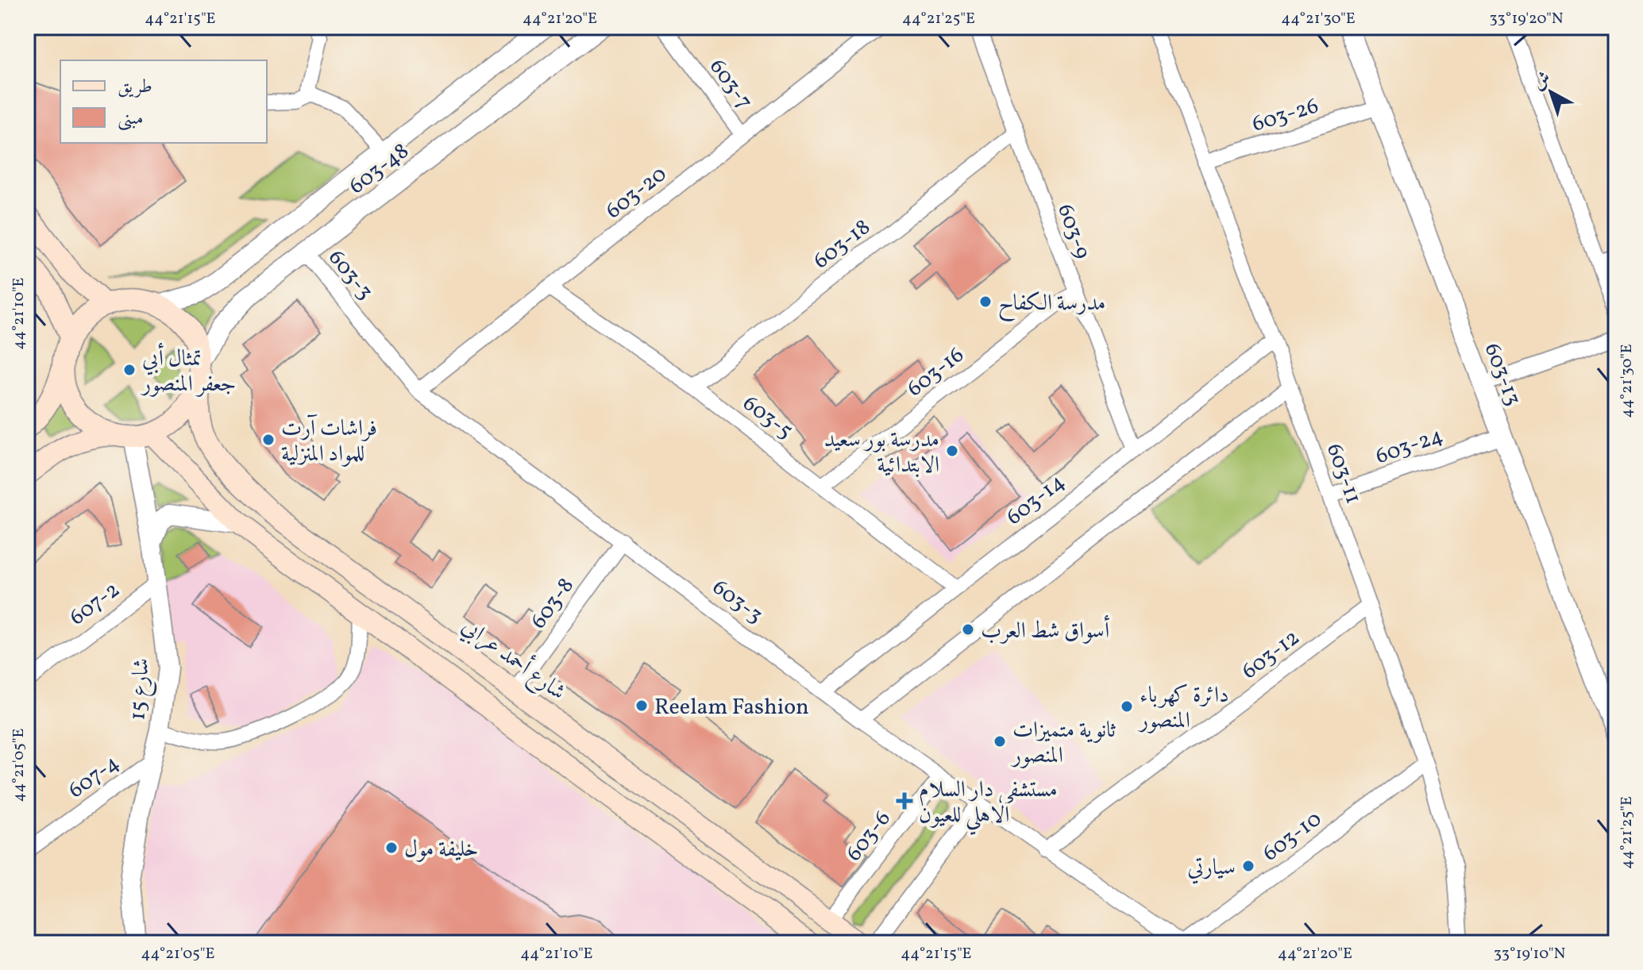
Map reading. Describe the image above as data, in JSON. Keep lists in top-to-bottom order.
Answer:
{
  "streets": {
    "main road": ["شارع أحمد عرابي"],
    "street": [
      "603-7",
      "603-26",
      "603-48",
      "603-20",
      "603-9",
      "603-18",
      "603-3",
      "603-16",
      "603-13",
      "603-5",
      "603-24",
      "603-11",
      "603-14",
      "607-2",
      "603-8",
      "603-12",
      "شارع 15",
      "607-4",
      "603-6",
      "603-10"
    ]
  },
  "crossings": [
    ["603-7", "603-20"],
    ["603-26", "603-13"],
    ["603-26", "603-11"],
    ["603-48", "603-3"],
    ["603-48", "شارع أحمد عرابي"],
    ["603-48", "شارع 15"],
    ["603-20", "603-3"],
    ["603-20", "603-5"],
    ["603-9", "603-18"],
    ["603-9", "603-16"],
    ["603-9", "603-14"],
    ["603-18", "603-5"],
    ["603-3", "603-14"],
    ["603-3", "603-8"],
    ["603-3", "603-12"],
    ["603-3", "603-6"],
    ["603-3", "603-10"],
    ["603-16", "603-5"],
    ["603-13", "603-24"],
    ["603-5", "603-14"],
    ["603-24", "603-11"],
    ["603-11", "603-14"],
    ["603-11", "603-12"],
    ["603-11", "603-10"],
    ["607-2", "شارع 15"],
    ["603-8", "شارع أحمد عرابي"],
    ["شارع أحمد عرابي", "شارع 15"],
    ["شارع أحمد عرابي", "603-6"],
    ["شارع 15", "607-4"]
  ],
  "places": {
    "other": [
      "مدرسة الكفاح",
      "تمثال أبي جعفر المنصور",
      "فراشات آرت للمواد المنزلية",
      "مدرسة بور سعيد الابتدائية",
      "أسواق شط العرب",
      "Reelam Fashion",
      "دائرة كهرباء المنصور",
      "ثانوية متميزات المنصور",
      "خليفة مول",
      "سيارتي"
    ],
    "health": ["مستشفى دار السلام الاهلي للعيون"]
  },
  "legend": ["طريق", "مبنى"],
  "north": "top left",
  "coordinates": [
    "44°21'15\"E",
    "44°21'20\"E",
    "44°21'25\"E",
    "44°21'30\"E",
    "33°19'20\"N",
    "44°21'10\"E",
    "44°21'05\"E",
    "33°19'10\"N"
  ]
}
